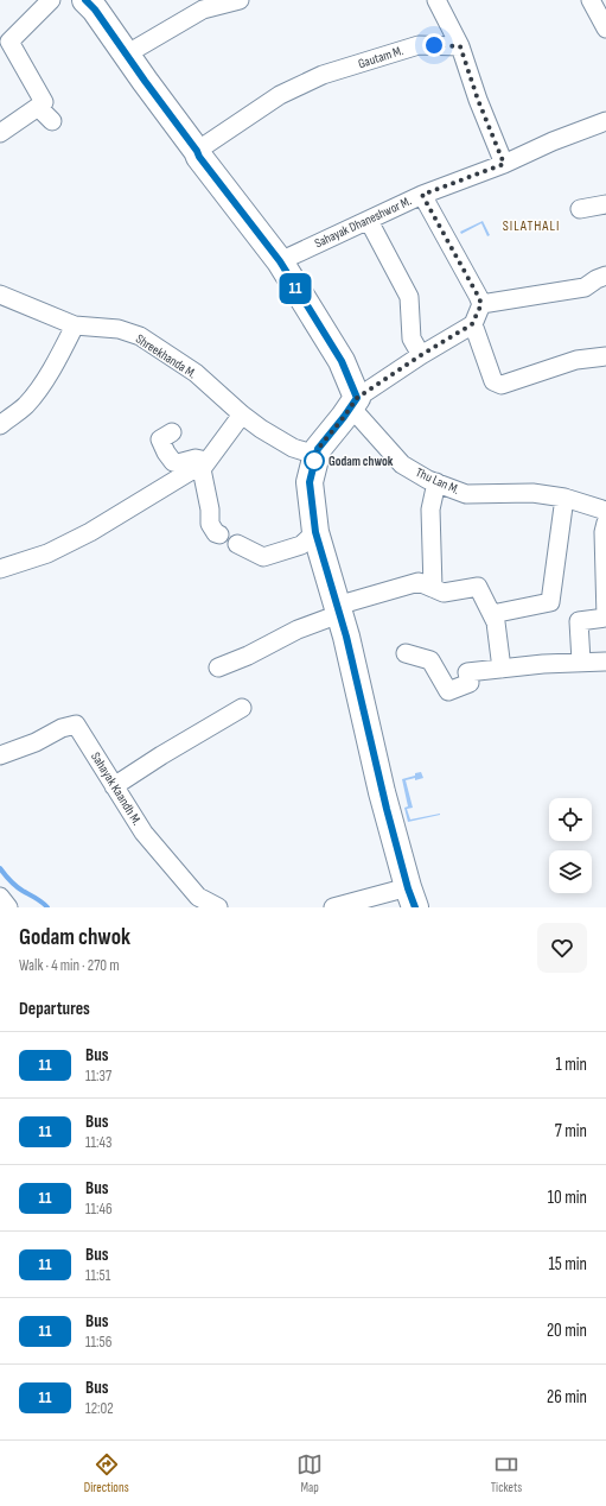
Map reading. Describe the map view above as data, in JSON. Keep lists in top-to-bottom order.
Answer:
{
  "streets": {
    "street": [
      "Gautam M.",
      "Sahayak Dhaneshwor M.",
      "Shreekhanda M.",
      "Thu Lan M.",
      "Sahayak Kaandh M."
    ]
  },
  "districts": ["SILATHALI"],
  "places": ["Godam chwok"],
  "lines": ["bus line 11"],
  "page": {
    "on_map": "11",
    "heading": [
      ["Godam chwok", "Walk · 4 min · 270 m"],
      "Departures"
    ],
    "list": [
      {
        "mark": "11",
        "name": "Bus",
        "note": "11:37",
        "value": "1 min"
      },
      {
        "mark": "11",
        "name": "Bus",
        "note": "11:43",
        "value": "7 min"
      },
      {
        "mark": "11",
        "name": "Bus",
        "note": "11:46",
        "value": "10 min"
      },
      {
        "mark": "11",
        "name": "Bus",
        "note": "11:51",
        "value": "15 min"
      },
      {
        "mark": "11",
        "name": "Bus",
        "note": "11:56",
        "value": "20 min"
      },
      {
        "mark": "11",
        "name": "Bus",
        "note": "12:02",
        "value": "26 min"
      }
    ],
    "tabs": ["Directions", "Map", "Tickets"]
  }
}
